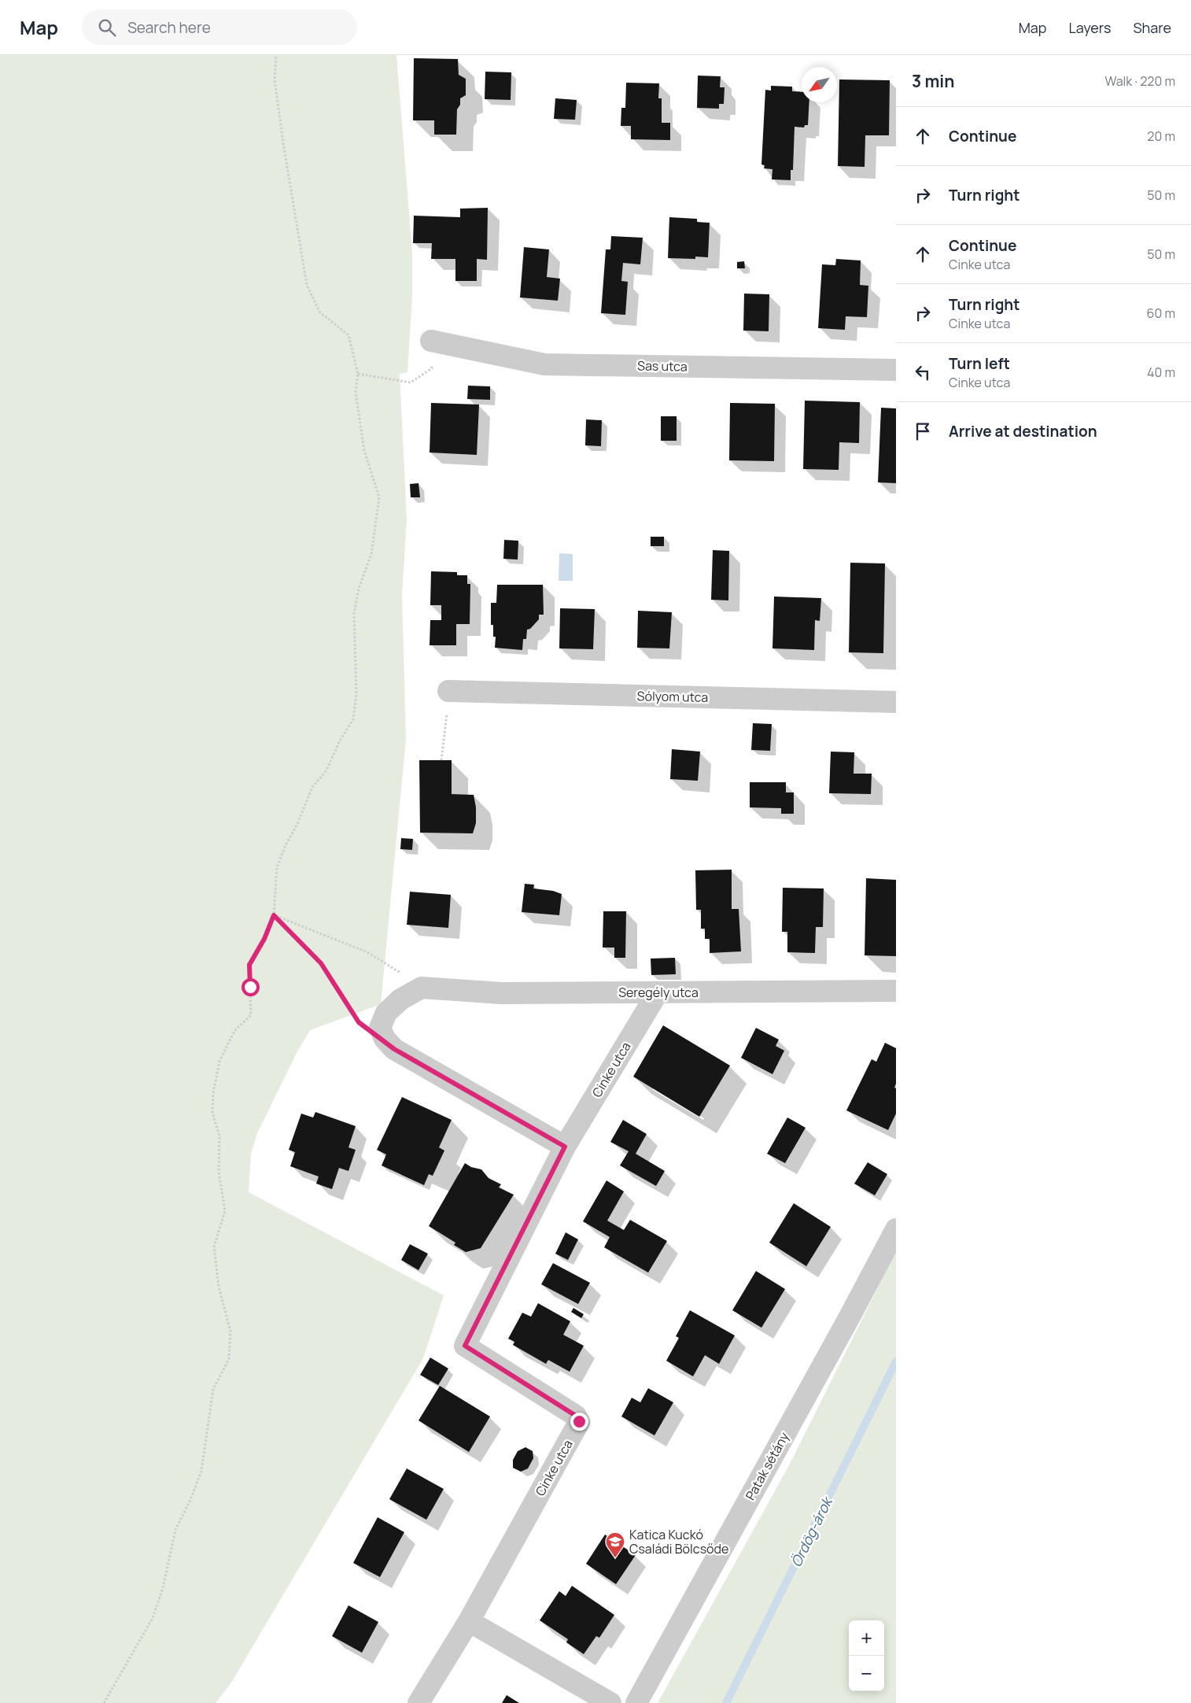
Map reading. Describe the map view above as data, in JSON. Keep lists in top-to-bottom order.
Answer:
{
  "streets": {
    "street": [
      "Sas utca",
      "Sólyom utca",
      "Seregély utca",
      "Cinke utca",
      "Patak sétány"
    ]
  },
  "crossings": [
    ["Seregély utca", "Cinke utca"]
  ],
  "water": ["Ördög-árok"],
  "places": {
    "school or university": ["Katica Kuckó Családi Bölcsőde"]
  },
  "north": "bottom left",
  "page": {
    "header": "Map",
    "search": "Search here",
    "nav": ["Map", "Layers", "Share"],
    "heading": ["3 min", "Walk · 220 m"],
    "list": [
      ["Continue", "20 m"],
      ["Turn right", "50 m"],
      ["Continue", "Cinke utca", "50 m"],
      ["Turn right", "Cinke utca", "60 m"],
      ["Turn left", "Cinke utca", "40 m"],
      "Arrive at destination"
    ],
    "map_buttons": ["+", "−"]
  }
}
